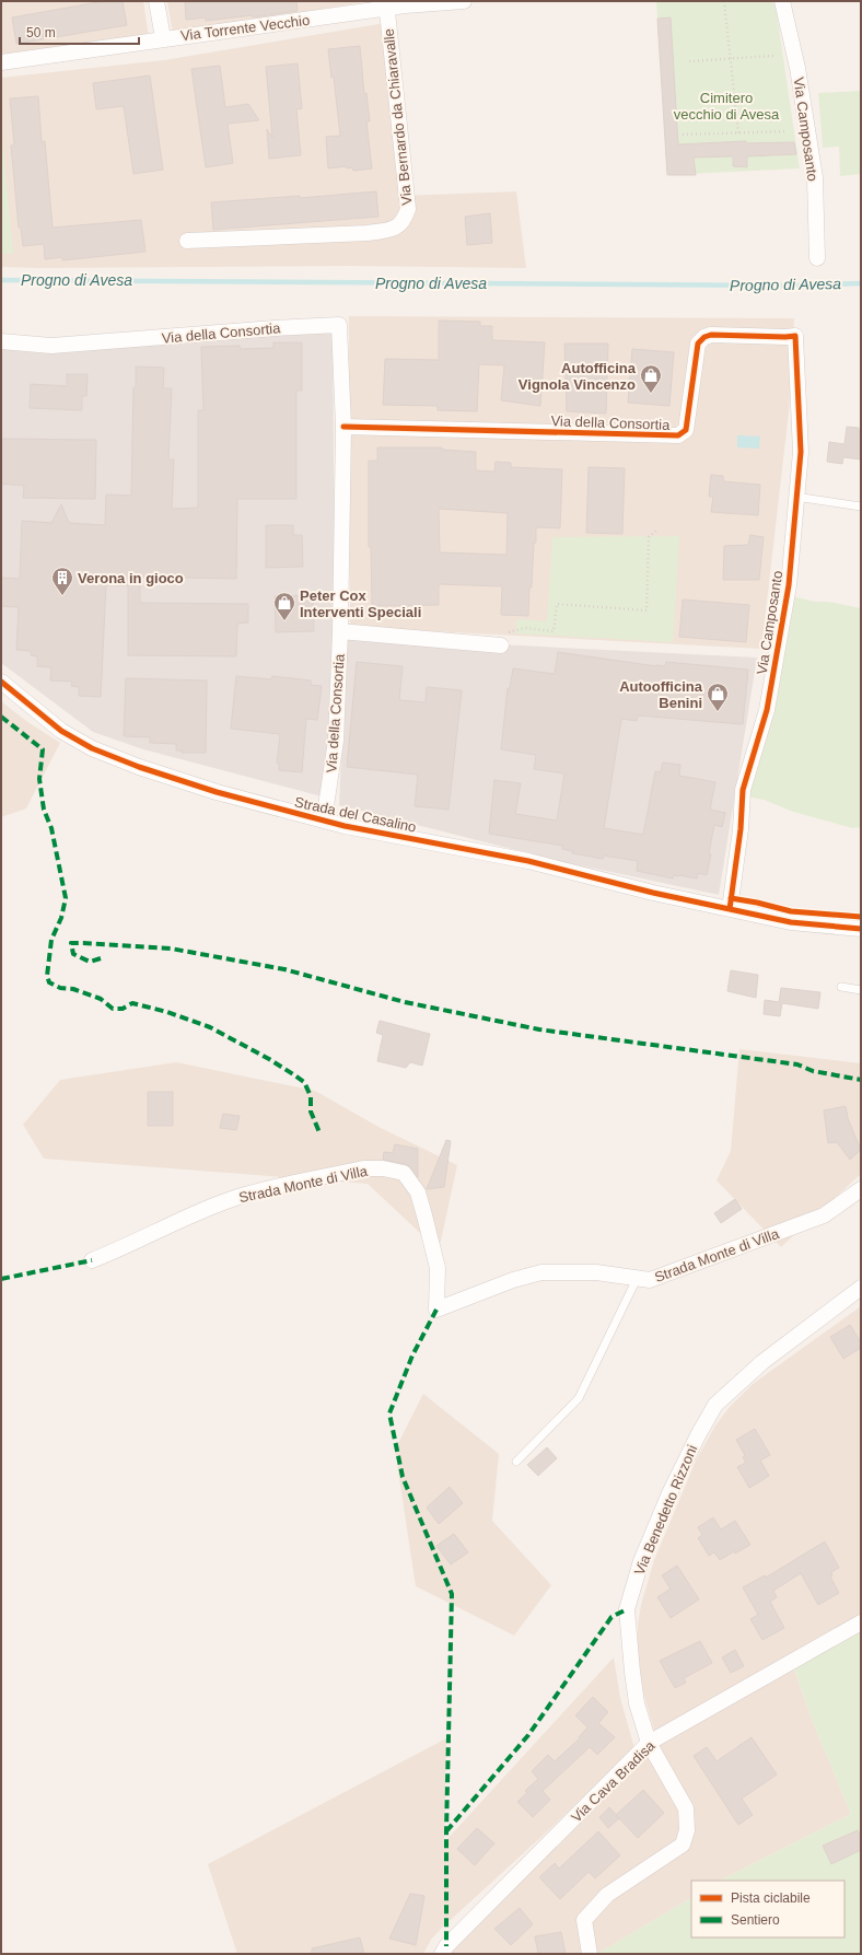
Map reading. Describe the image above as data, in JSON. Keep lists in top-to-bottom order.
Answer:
{
  "streets": {
    "street": [
      "Via Torrente Vecchio",
      "Via Bernardo da Chiaravalle",
      "Via Camposanto",
      "Via della Consortia",
      "Strada del Casalino",
      "Strada Monte di Villa",
      "Via Benedetto Rizzoni",
      "Via Cava Bradisa"
    ]
  },
  "crossings": [
    ["Via Torrente Vecchio", "Via Bernardo da Chiaravalle"],
    ["Via Camposanto", "Via della Consortia"],
    ["Via Camposanto", "Strada del Casalino"],
    ["Via della Consortia", "Strada del Casalino"],
    ["Via Benedetto Rizzoni", "Via Cava Bradisa"]
  ],
  "water": ["Progno di Avesa"],
  "parks": ["Cimitero vecchio di Avesa"],
  "places": {
    "shop": ["Autofficina Vignola Vincenzo", "Peter Cox Interventi Speciali", "Autoofficina Benini"],
    "building": ["Verona in gioco"]
  },
  "legend": ["Pista ciclabile", "Sentiero"],
  "scale_bar": "50 m"
}
